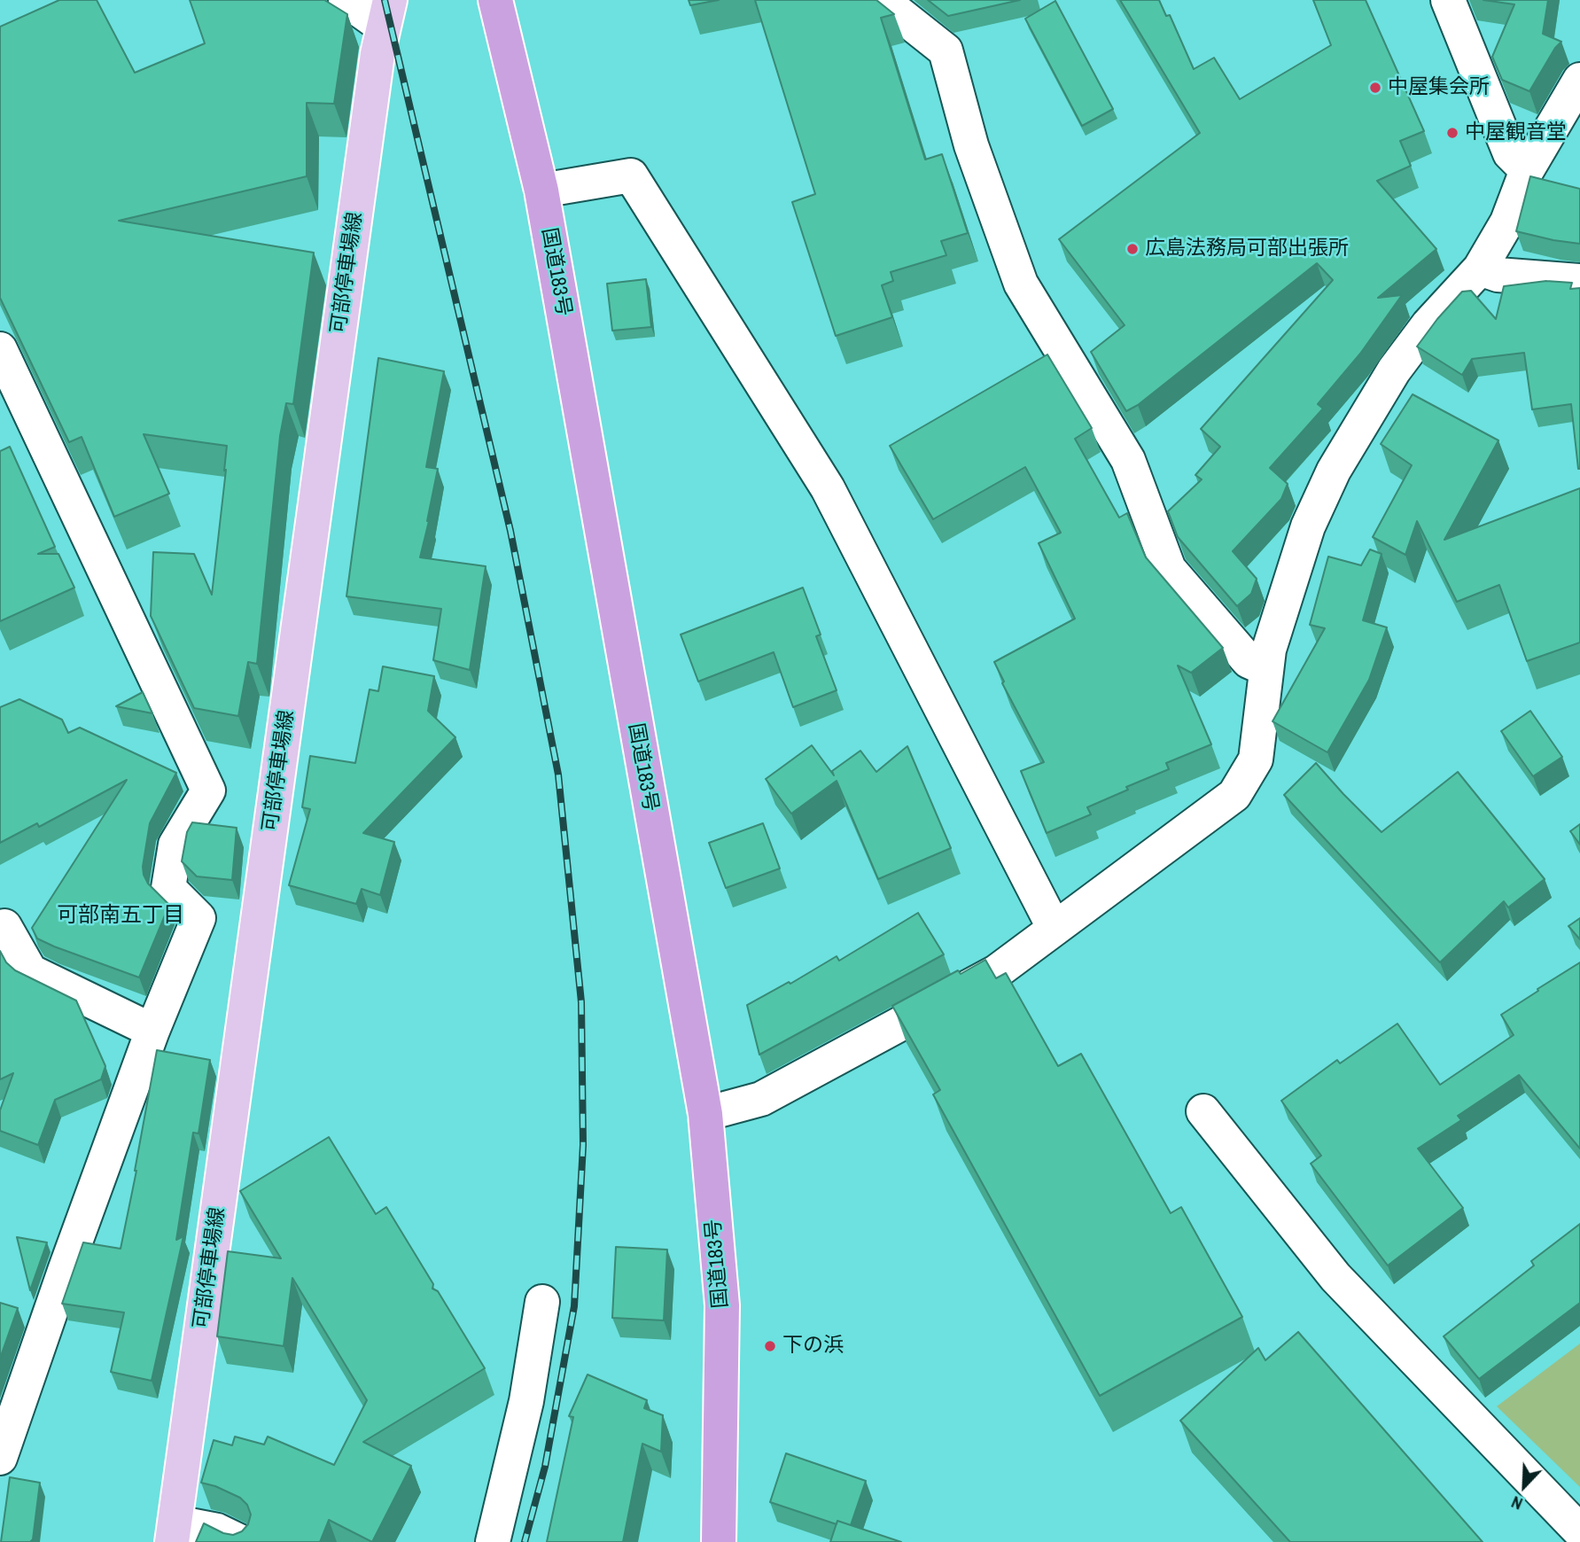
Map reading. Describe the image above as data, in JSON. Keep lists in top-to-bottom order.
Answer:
{
  "streets": {
    "highway": ["国道183号"],
    "main road": ["可部停車場線"]
  },
  "districts": ["可部南五丁目"],
  "places": [
    "中屋集会所",
    "中屋観音堂",
    "広島法務局可部出張所",
    "下の浜"
  ],
  "north": "bottom left"
}
